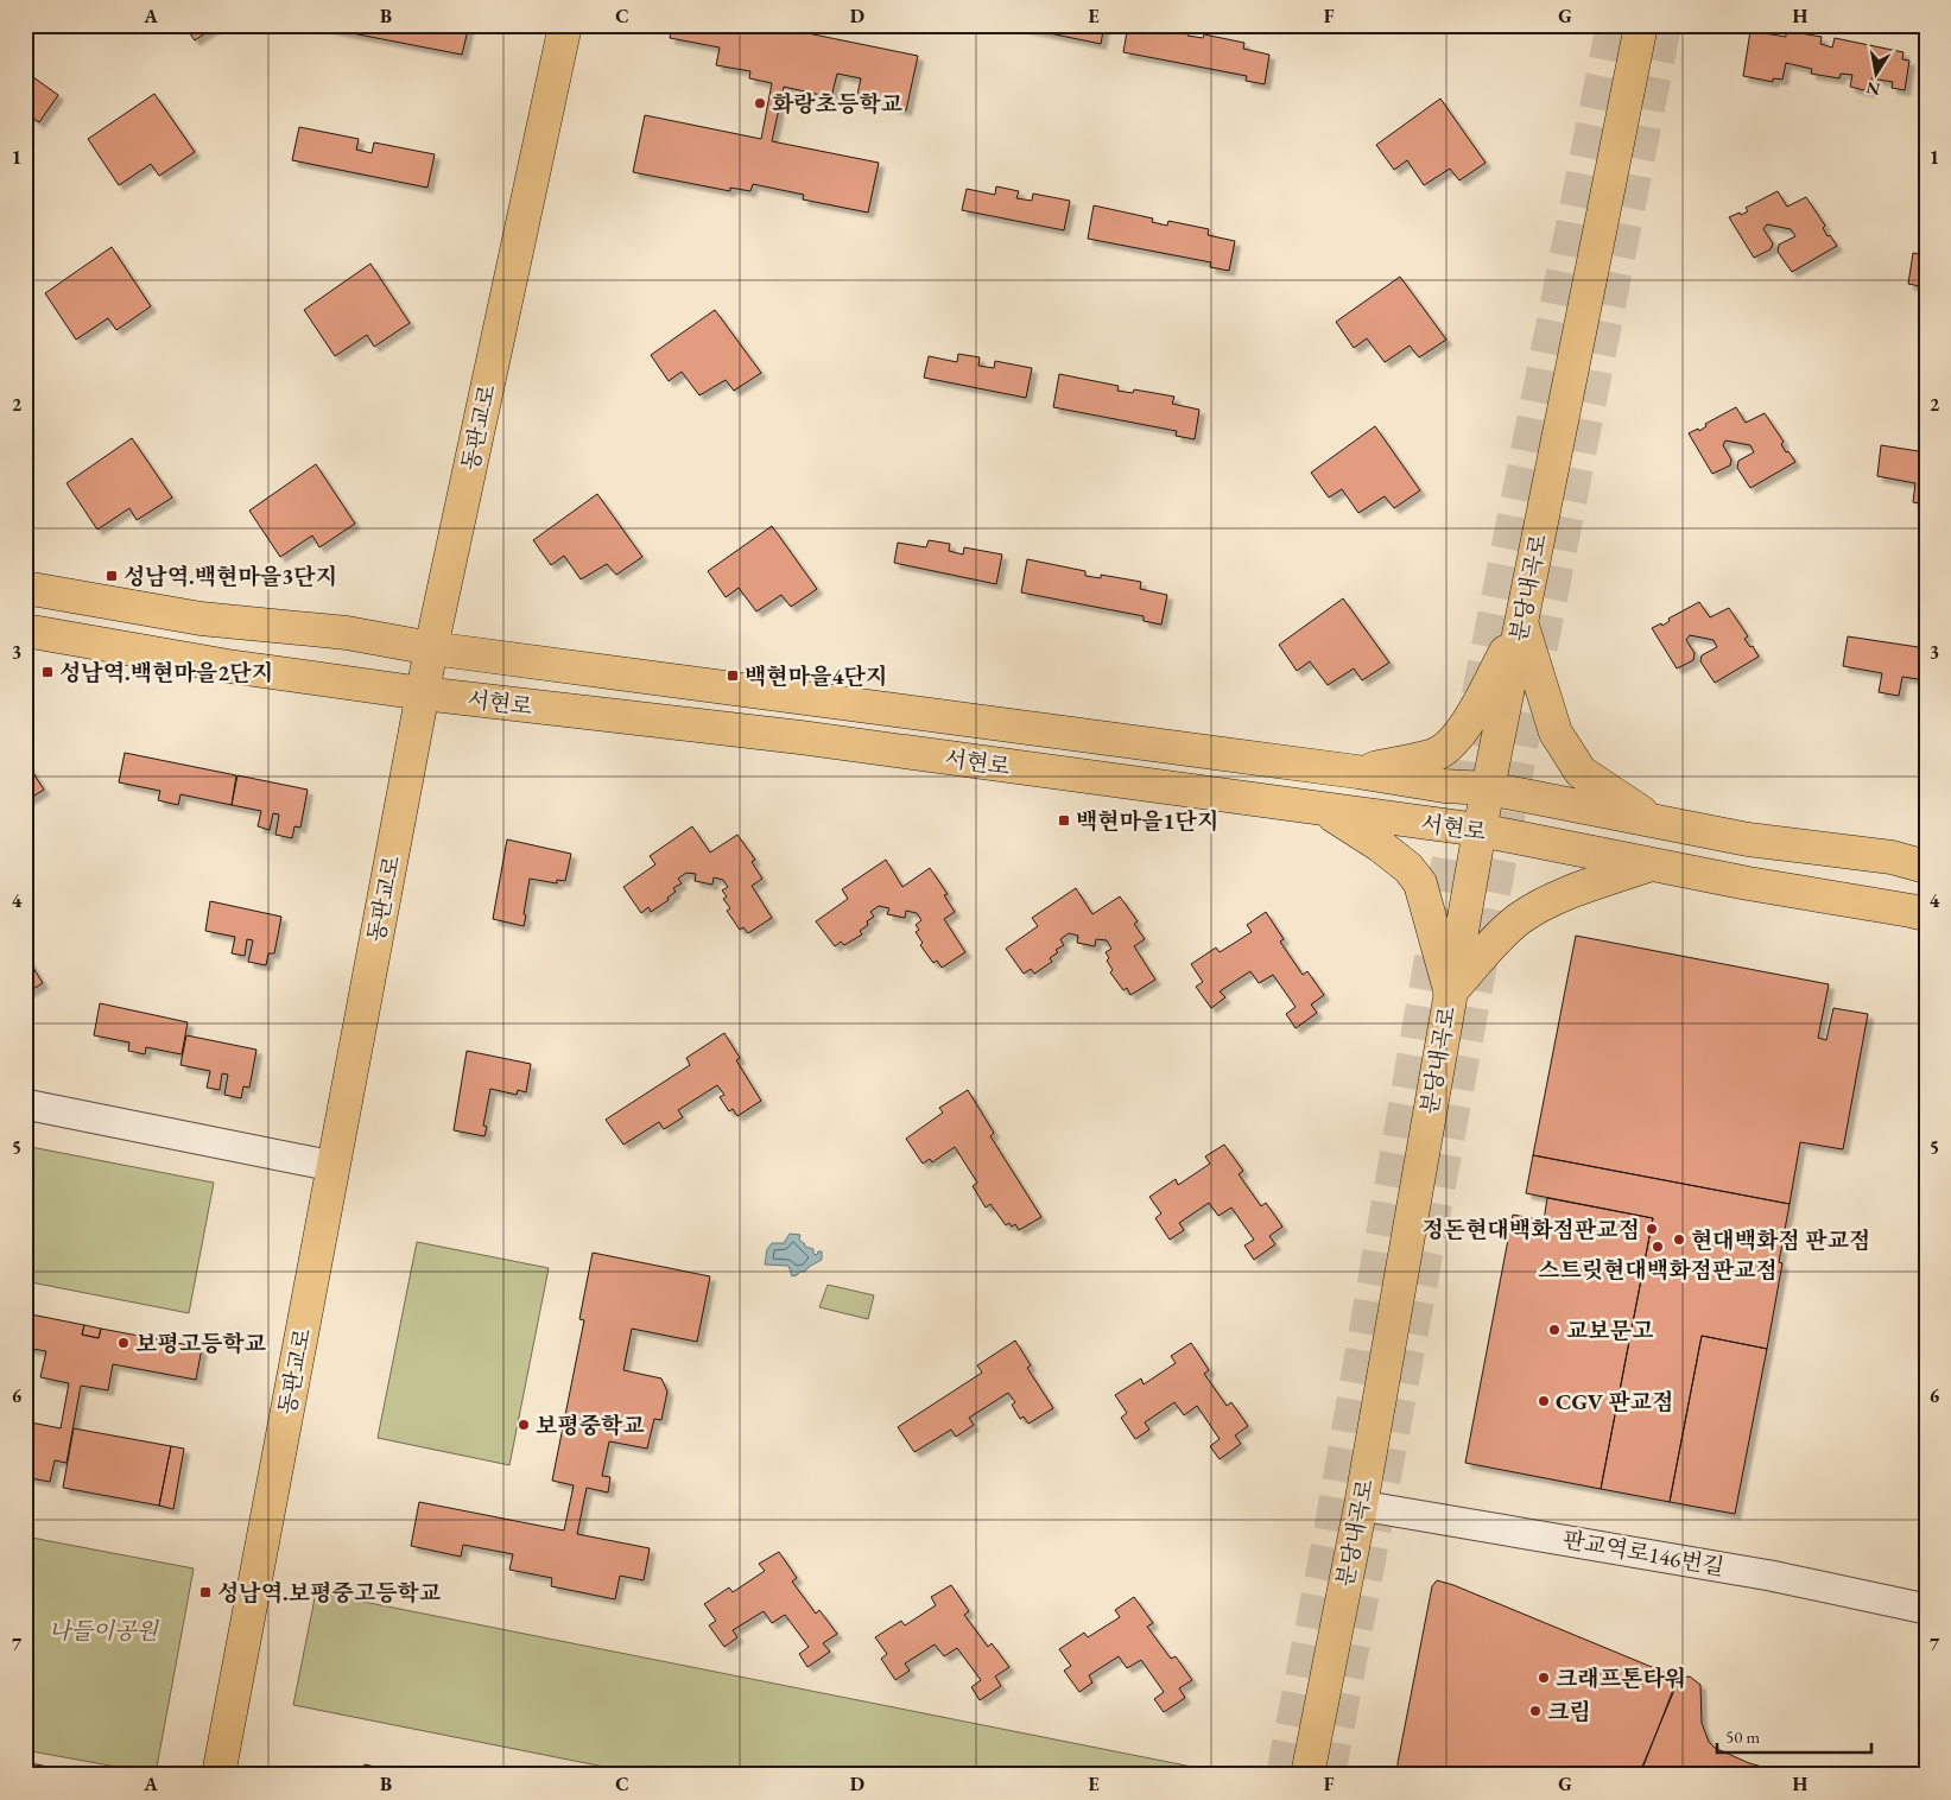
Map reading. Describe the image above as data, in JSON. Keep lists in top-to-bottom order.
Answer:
{
  "streets": {
    "main road": ["동판교로", "분당내곡로", "서현로"],
    "street": ["판교역로146번길"]
  },
  "crossings": [
    ["동판교로", "서현로"],
    ["분당내곡로", "서현로"],
    ["분당내곡로", "판교역로146번길"]
  ],
  "parks": ["나들이공원"],
  "places": {
    "other": [
      "화랑초등학교",
      "정돈현대백화점판교점",
      "현대백화점 판교점",
      "스트릿현대백화점판교점",
      "교보문고",
      "보평고등학교",
      "CGV 판교점",
      "보평중학교",
      "크래프톤타워",
      "크림"
    ],
    "transit": [
      "성남역.백현마을3단지",
      "성남역.백현마을2단지",
      "백현마을4단지",
      "백현마을1단지",
      "성남역.보평중고등학교"
    ]
  },
  "scale_bar": "50 m",
  "north": "bottom",
  "grid": {
    "columns": [
      "A",
      "B",
      "C",
      "D",
      "E",
      "F",
      "G",
      "H"
    ],
    "rows": [
      "1",
      "2",
      "3",
      "4",
      "5",
      "6",
      "7"
    ]
  }
}
